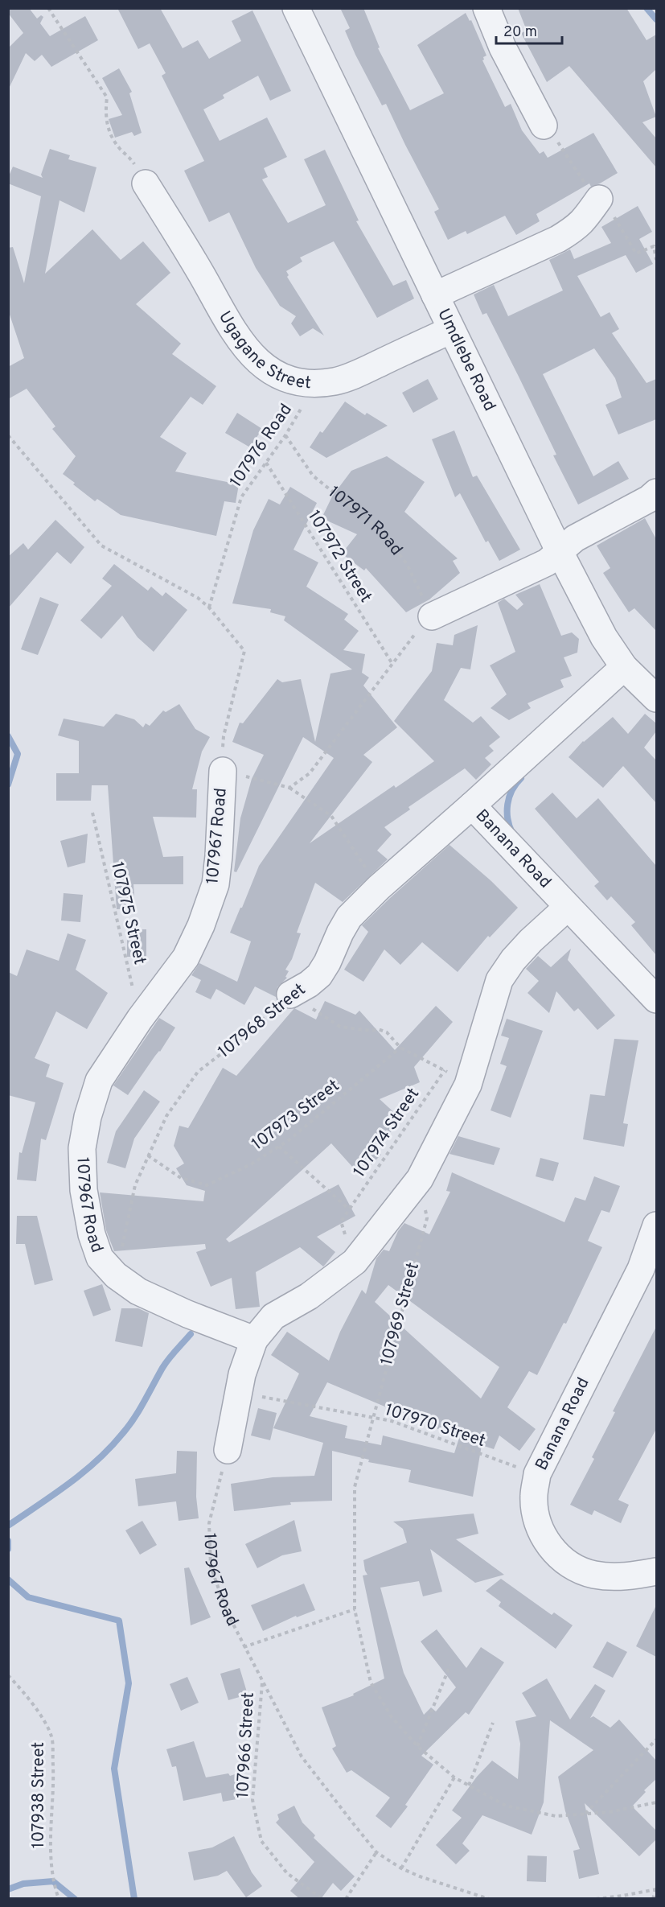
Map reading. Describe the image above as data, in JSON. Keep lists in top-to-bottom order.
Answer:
{
  "streets": {
    "street": [
      "Ugagane Street",
      "Umdlebe Road",
      "107967 Road",
      "Banana Road",
      "107968 Street"
    ],
    "path": [
      "107976 Road",
      "107971 Road",
      "107972 Street",
      "107975 Street",
      "107973 Street",
      "107974 Street",
      "107969 Street",
      "107970 Street",
      "107966 Street",
      "107938 Street"
    ]
  },
  "crossings": [
    ["Ugagane Street", "Umdlebe Road"],
    ["Ugagane Street", "107976 Road"],
    ["Umdlebe Road", "Banana Road"],
    ["107976 Road", "107971 Road"],
    ["107976 Road", "107972 Street"],
    ["107976 Road", "107967 Road"],
    ["107967 Road", "107975 Street"],
    ["107967 Road", "107968 Street"],
    ["107967 Road", "107966 Street"],
    ["Banana Road", "107968 Street"],
    ["Banana Road", "107970 Street"],
    ["107968 Street", "107973 Street"],
    ["107969 Street", "107970 Street"]
  ],
  "scale_bar": "20 m"
}
